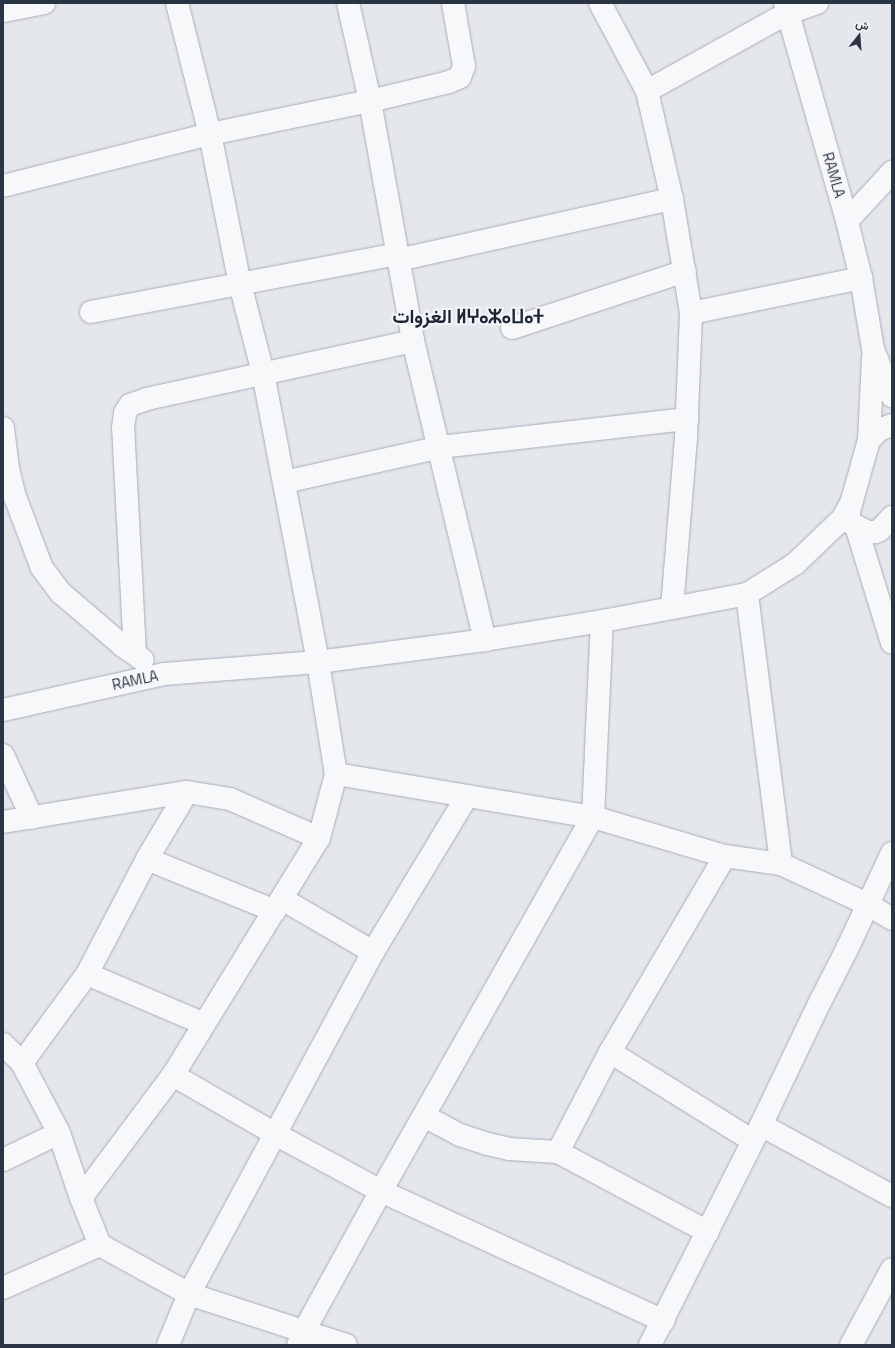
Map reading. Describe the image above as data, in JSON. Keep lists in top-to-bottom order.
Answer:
{
  "streets": {
    "street": ["RAMLA"]
  },
  "districts": ["الغزوات ⵍⵖⴰⵣⴰⵡⴰⵜ"],
  "north": "top"
}
